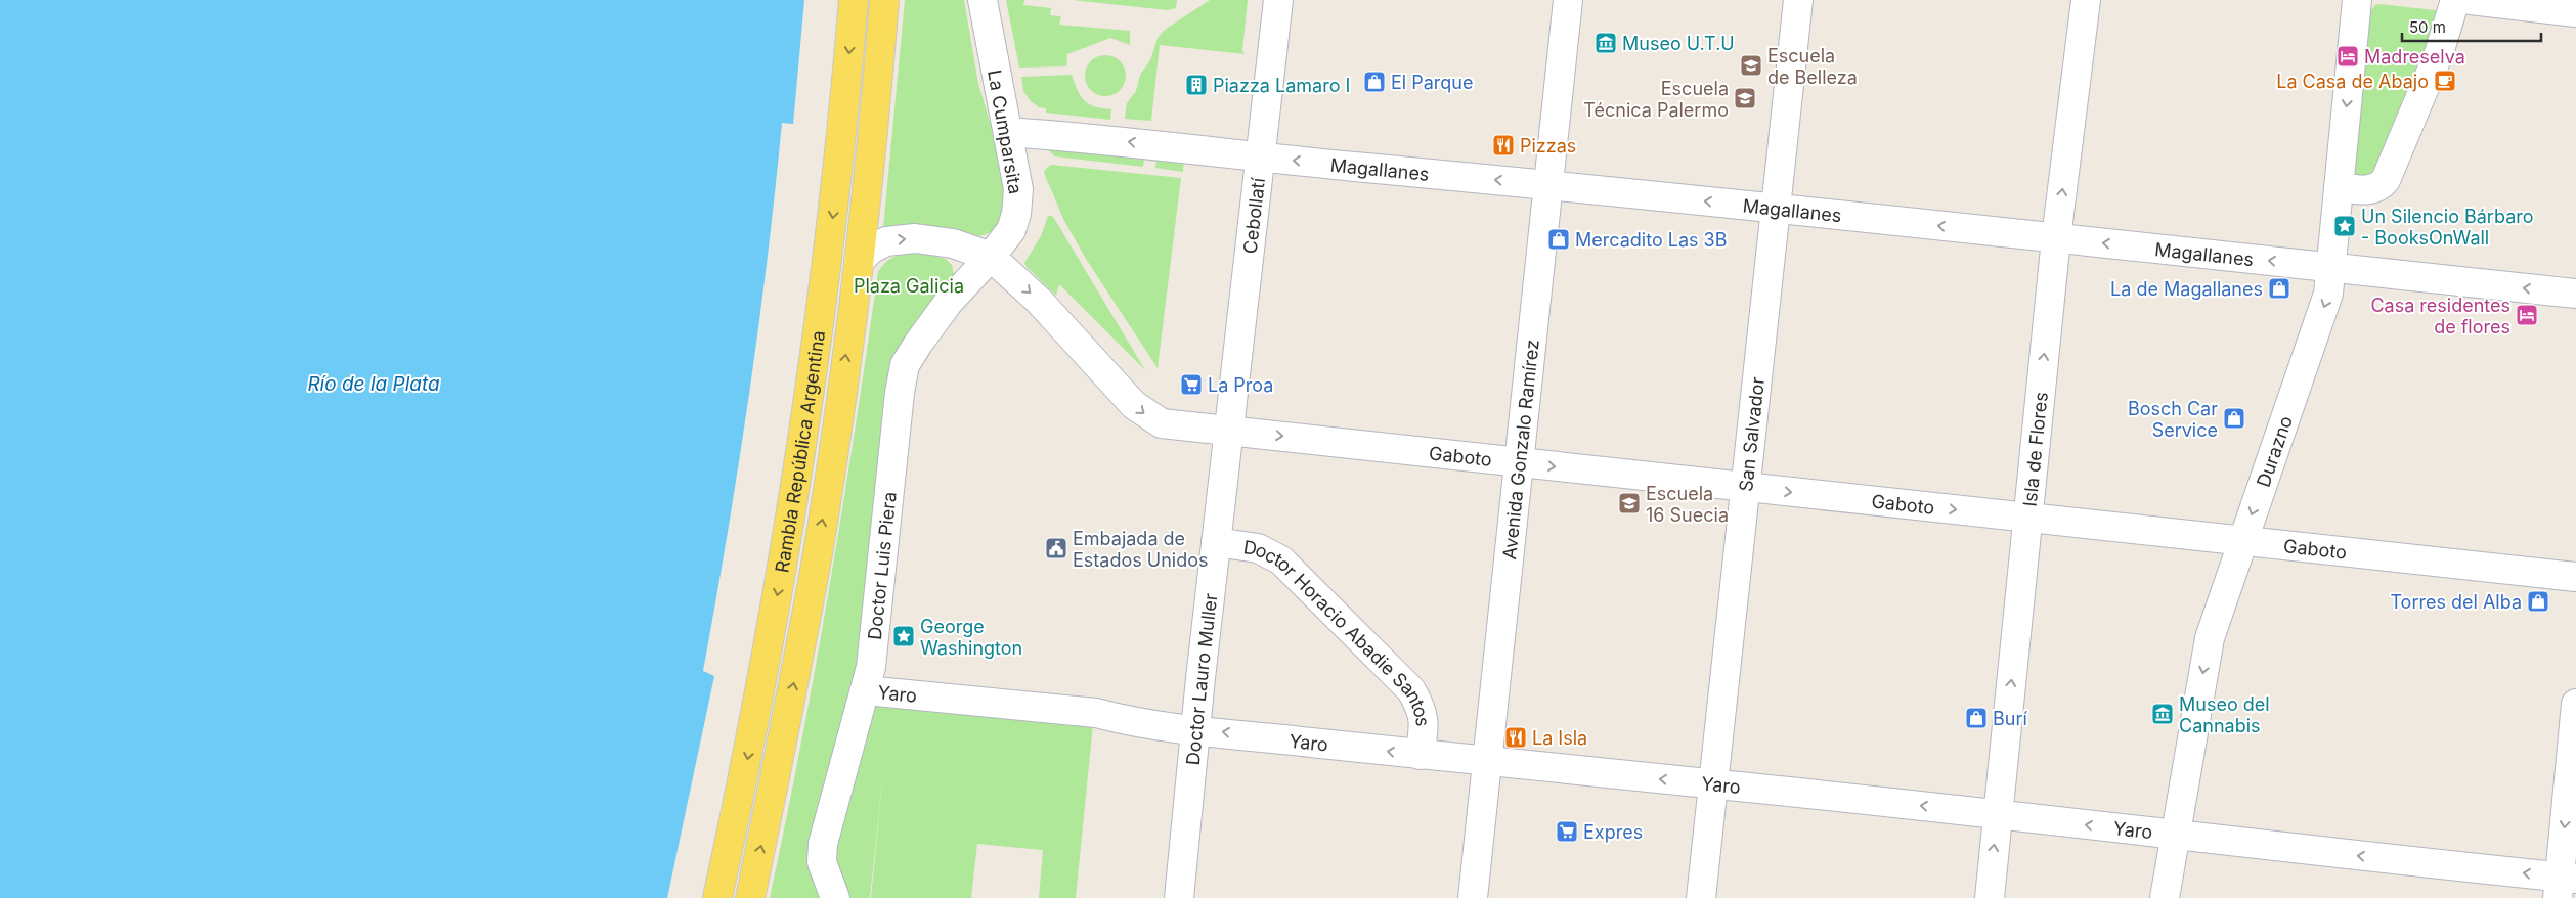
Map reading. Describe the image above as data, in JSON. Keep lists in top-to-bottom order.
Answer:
{
  "streets": {
    "main road": ["Rambla República Argentina"],
    "street": [
      "La Cumparsita",
      "Magallanes",
      "Cebollatí",
      "San Salvador",
      "Avenida Gonzalo Ramírez",
      "Isla de Flores",
      "Durazno",
      "Gaboto",
      "Doctor Luis Piera",
      "Doctor Horacio Abadie Santos",
      "Doctor Lauro Muller",
      "Yaro"
    ]
  },
  "crossings": [
    ["La Cumparsita", "Magallanes"],
    ["La Cumparsita", "Doctor Luis Piera"],
    ["Magallanes", "Cebollatí"],
    ["Magallanes", "San Salvador"],
    ["Magallanes", "Avenida Gonzalo Ramírez"],
    ["Magallanes", "Isla de Flores"],
    ["Magallanes", "Durazno"],
    ["Cebollatí", "Gaboto"],
    ["Cebollatí", "Doctor Lauro Muller"],
    ["San Salvador", "Gaboto"],
    ["San Salvador", "Yaro"],
    ["Avenida Gonzalo Ramírez", "Gaboto"],
    ["Avenida Gonzalo Ramírez", "Yaro"],
    ["Isla de Flores", "Gaboto"],
    ["Isla de Flores", "Yaro"],
    ["Durazno", "Gaboto"],
    ["Durazno", "Yaro"],
    ["Gaboto", "Doctor Lauro Muller"],
    ["Doctor Luis Piera", "Yaro"],
    ["Doctor Horacio Abadie Santos", "Doctor Lauro Muller"],
    ["Doctor Horacio Abadie Santos", "Yaro"],
    ["Doctor Lauro Muller", "Yaro"]
  ],
  "one_way": [
    "Magallanes",
    "Isla de Flores",
    "Durazno",
    "Gaboto",
    "Yaro"
  ],
  "water": ["Río de la Plata"],
  "parks": ["Plaza Galicia"],
  "places": {
    "museum": ["Museo U.T.U", "Museo del Cannabis"],
    "hotel": ["Madreselva", "Casa residentes de flores"],
    "school or university": ["Escuela de Belleza", "Escuela Técnica Palermo", "Escuela 16 Suecia"],
    "cafe": ["La Casa de Abajo"],
    "shop": [
      "El Parque",
      "Mercadito Las 3B",
      "La de Magallanes",
      "Bosch Car Service",
      "Torres del Alba",
      "Burí"
    ],
    "building": ["Piazza Lamaro I"],
    "restaurant": ["Pizzas", "La Isla"],
    "place": ["Un Silencio Bárbaro - BooksOnWall", "George Washington"],
    "supermarket": ["La Proa", "Expres"],
    "public building": ["Embajada de Estados Unidos"]
  },
  "scale_bar": "50 m"
}
